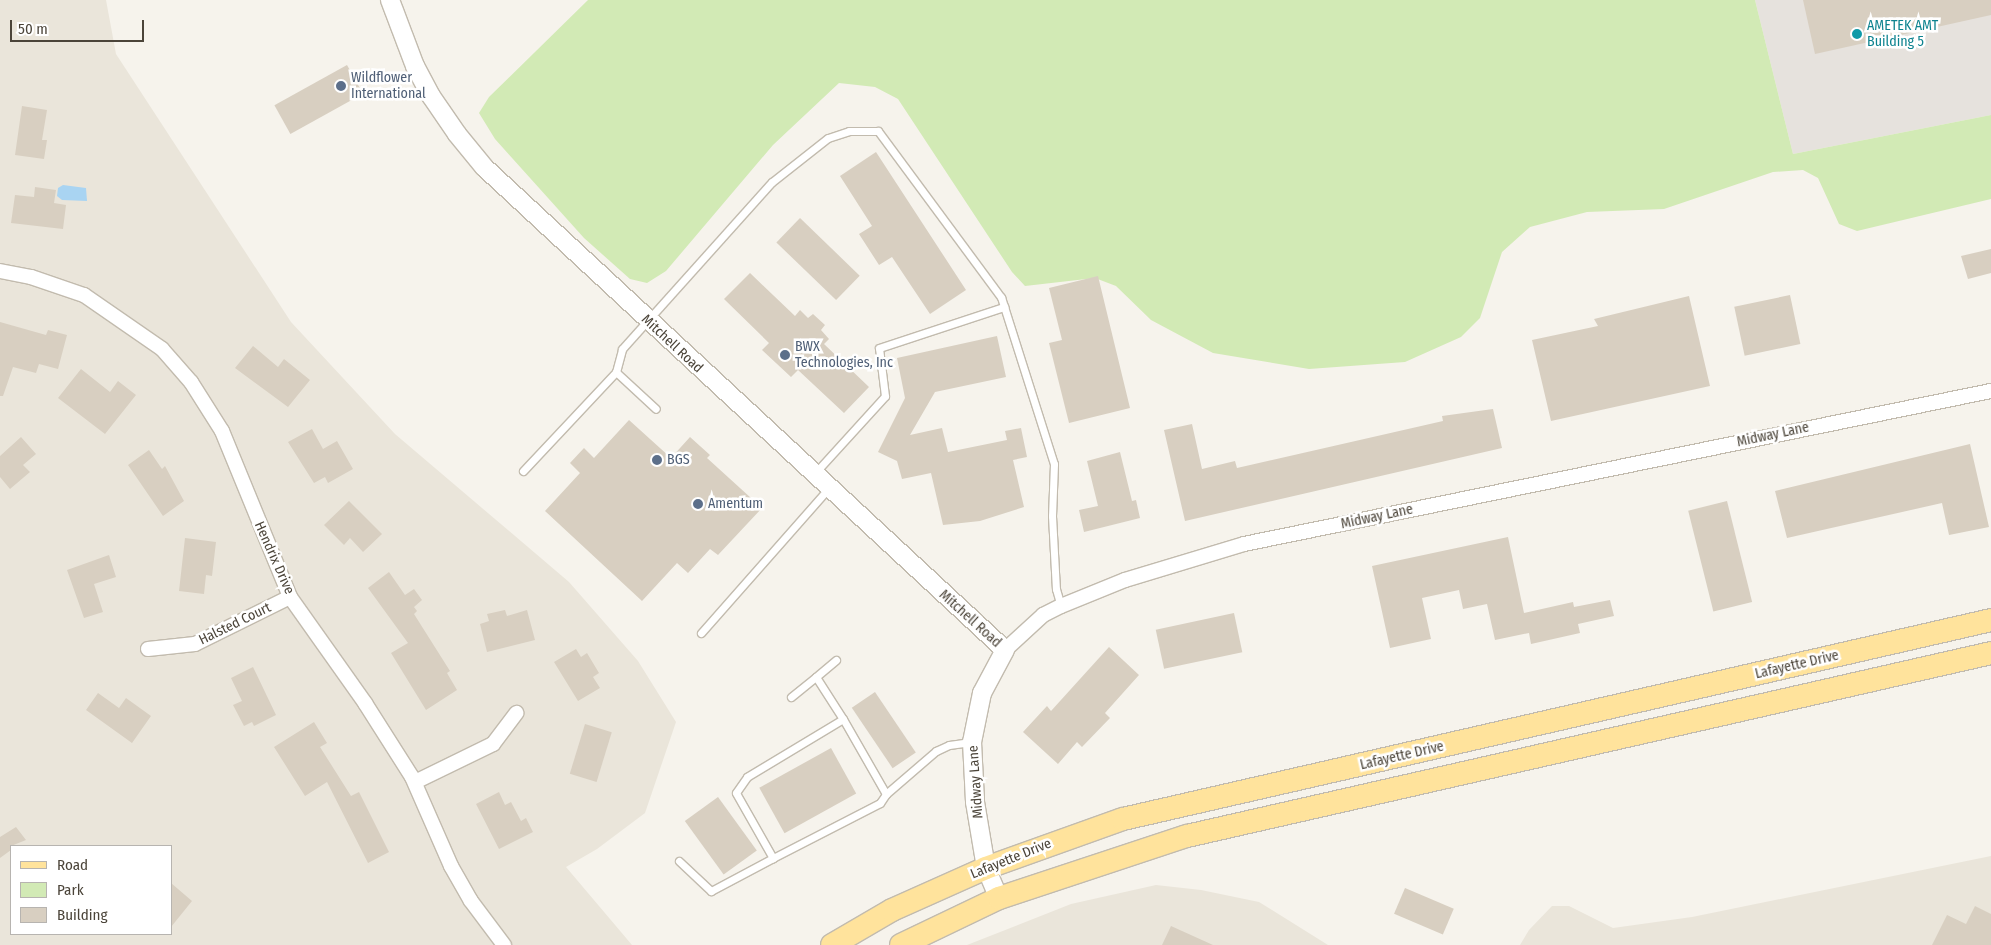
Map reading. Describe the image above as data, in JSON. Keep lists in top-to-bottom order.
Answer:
{
  "streets": {
    "main road": ["Lafayette Drive"],
    "street": [
      "Mitchell Road",
      "Midway Lane",
      "Hendrix Drive",
      "Halsted Court"
    ]
  },
  "crossings": [
    ["Mitchell Road", "Midway Lane"],
    ["Midway Lane", "Lafayette Drive"],
    ["Hendrix Drive", "Halsted Court"]
  ],
  "places": [
    "AMETEK AMT Building 5",
    "Wildflower International",
    "BWX Technologies, Inc",
    "BGS",
    "Amentum"
  ],
  "legend": ["Road", "Park", "Building"],
  "scale_bar": "50 m"
}
